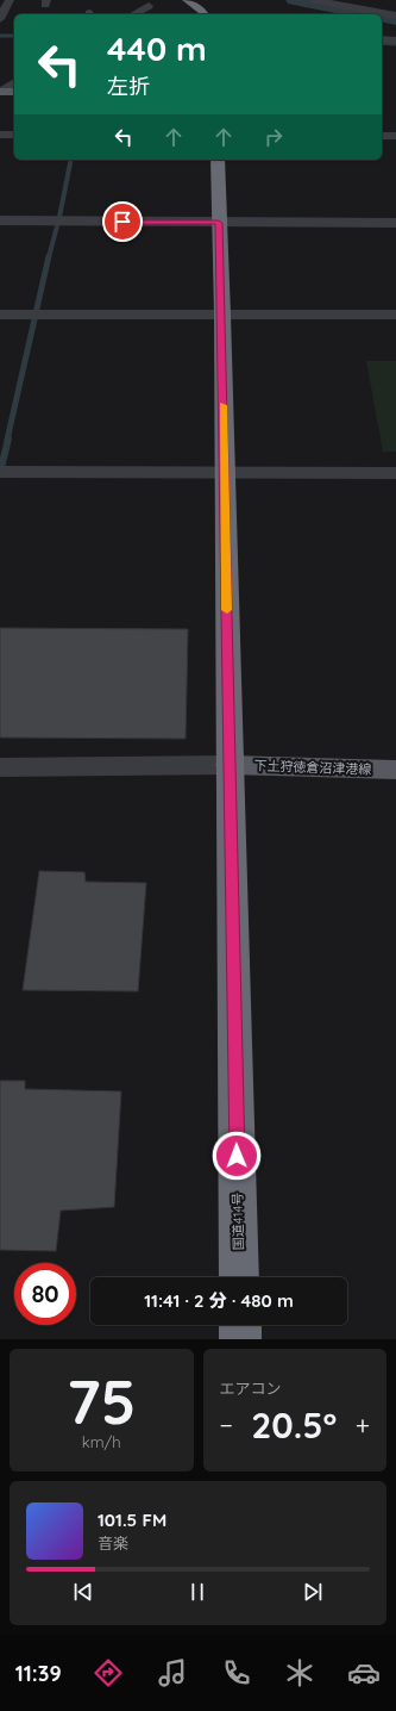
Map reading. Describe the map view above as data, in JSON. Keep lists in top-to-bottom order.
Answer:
{
  "streets": {
    "highway": ["国道414号"],
    "main road": ["下土狩徳倉沼津港線"]
  },
  "crossings": [
    ["下土狩徳倉沼津港線", "国道414号"]
  ],
  "page": {
    "turn": ["440 m", "左折"],
    "limit": "80",
    "trip": "11:41 · 2 分 · 480 m",
    "tile": [
      ["75", "km/h"],
      "エアコン"
    ],
    "heat": ["−", "20.5°", "+"],
    "song": ["101.5 FM", "音楽"],
    "tabs": "11:39"
  }
}
